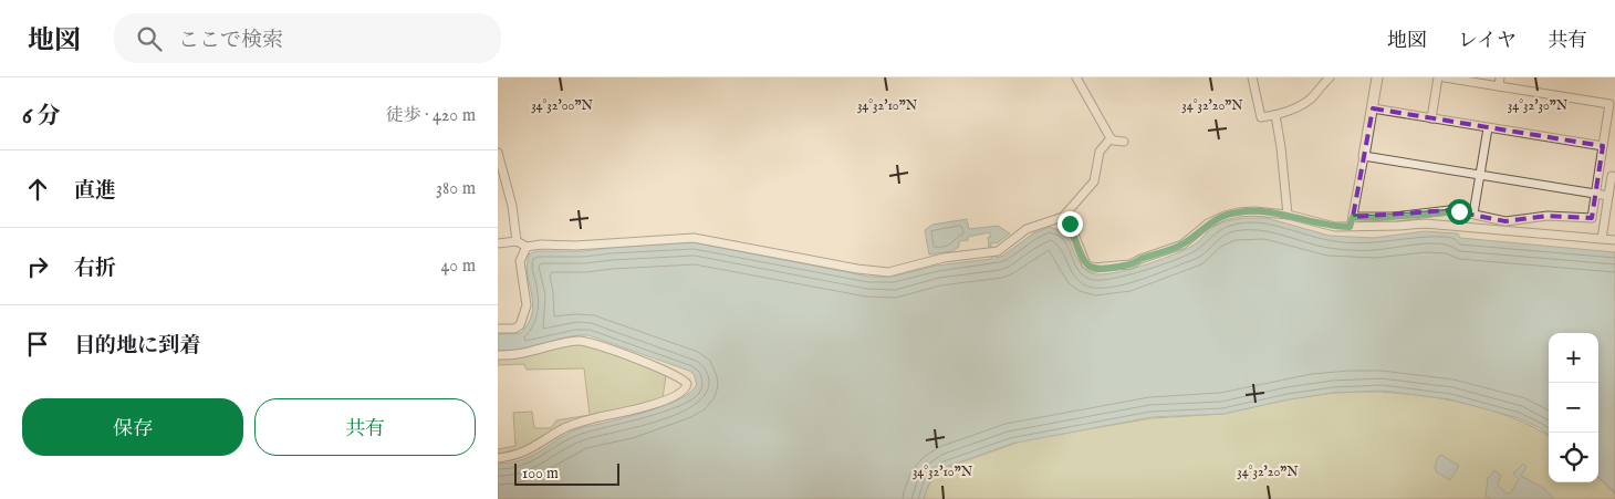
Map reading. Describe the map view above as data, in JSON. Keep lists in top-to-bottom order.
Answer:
{
  "scale_bar": "100 m",
  "page": {
    "header": "地図",
    "search": "ここで検索",
    "nav": ["地図", "レイヤ", "共有"],
    "heading": ["6 分", "徒歩 · 420 m"],
    "list": [
      ["直進", "380 m"],
      ["右折", "40 m"],
      "目的地に到着"
    ],
    "map_buttons": ["+", "−"],
    "buttons": ["保存", "共有"],
    "scale": "100 m"
  },
  "coordinates": [
    "34°32'00\"N",
    "34°32'10\"N",
    "34°32'20\"N",
    "34°32'30\"N"
  ]
}
